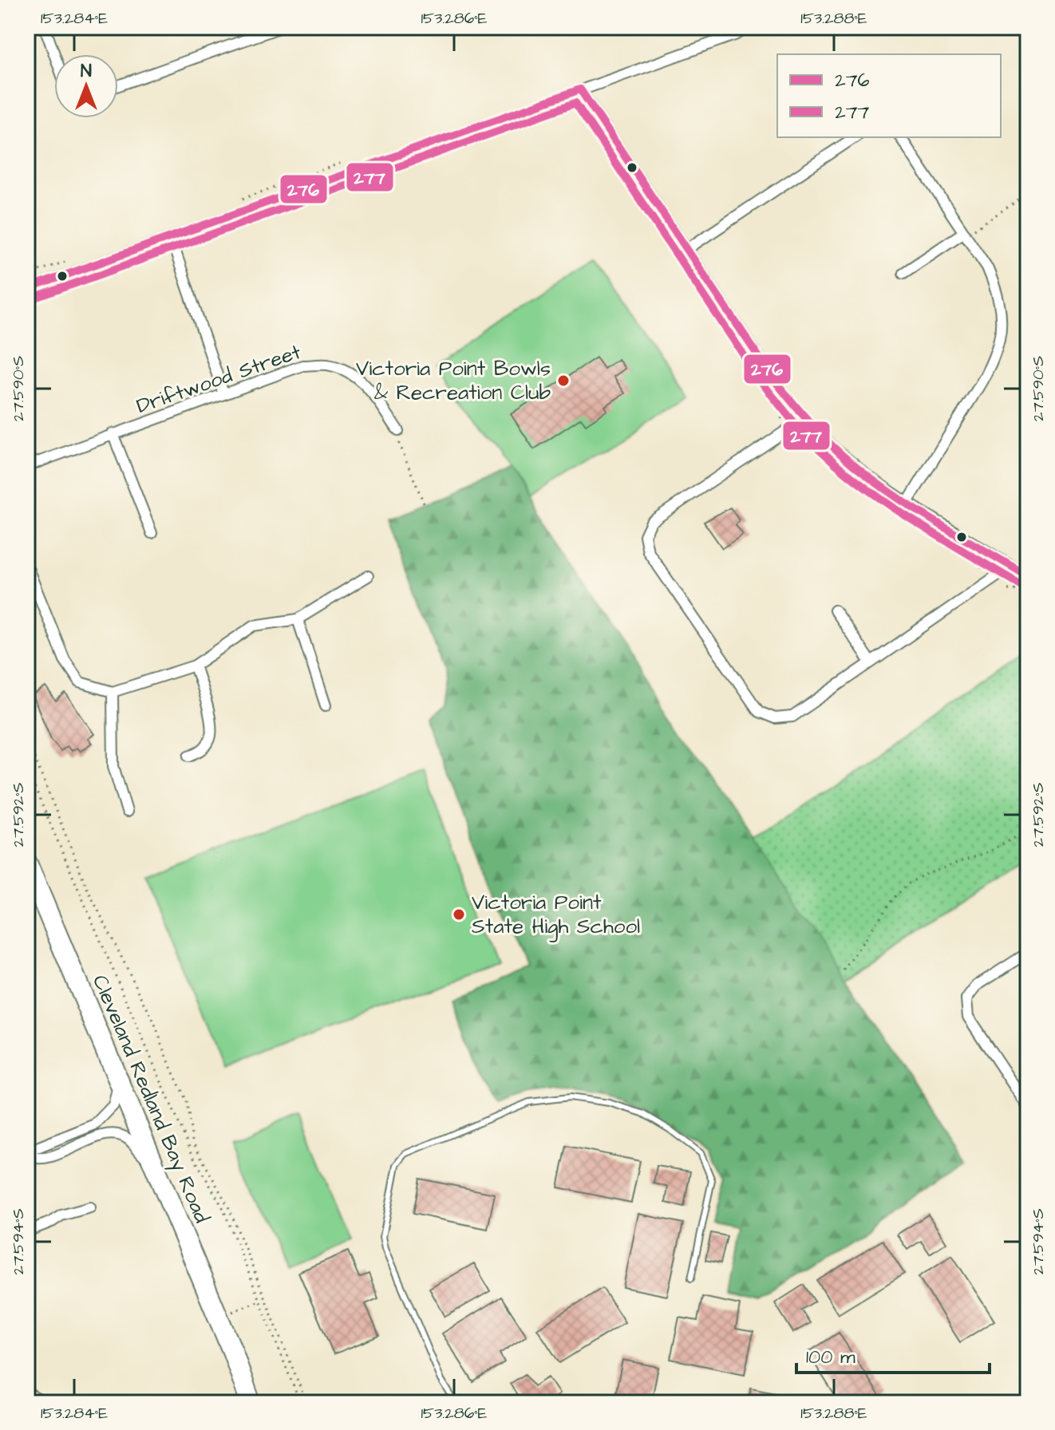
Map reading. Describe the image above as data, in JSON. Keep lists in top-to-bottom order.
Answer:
{
  "streets": {
    "highway": ["Cleveland Redland Bay Road"],
    "street": ["Driftwood Street"]
  },
  "places": ["Victoria Point Bowls & Recreation Club", "Victoria Point State High School"],
  "lines": ["transit line 276", "transit line 277"],
  "legend": ["276", "277"],
  "scale_bar": "100 m",
  "north": "top",
  "coordinates": [
    "153.284°E",
    "153.286°E",
    "153.288°E",
    "27.590°S",
    "27.592°S",
    "27.594°S"
  ]
}
